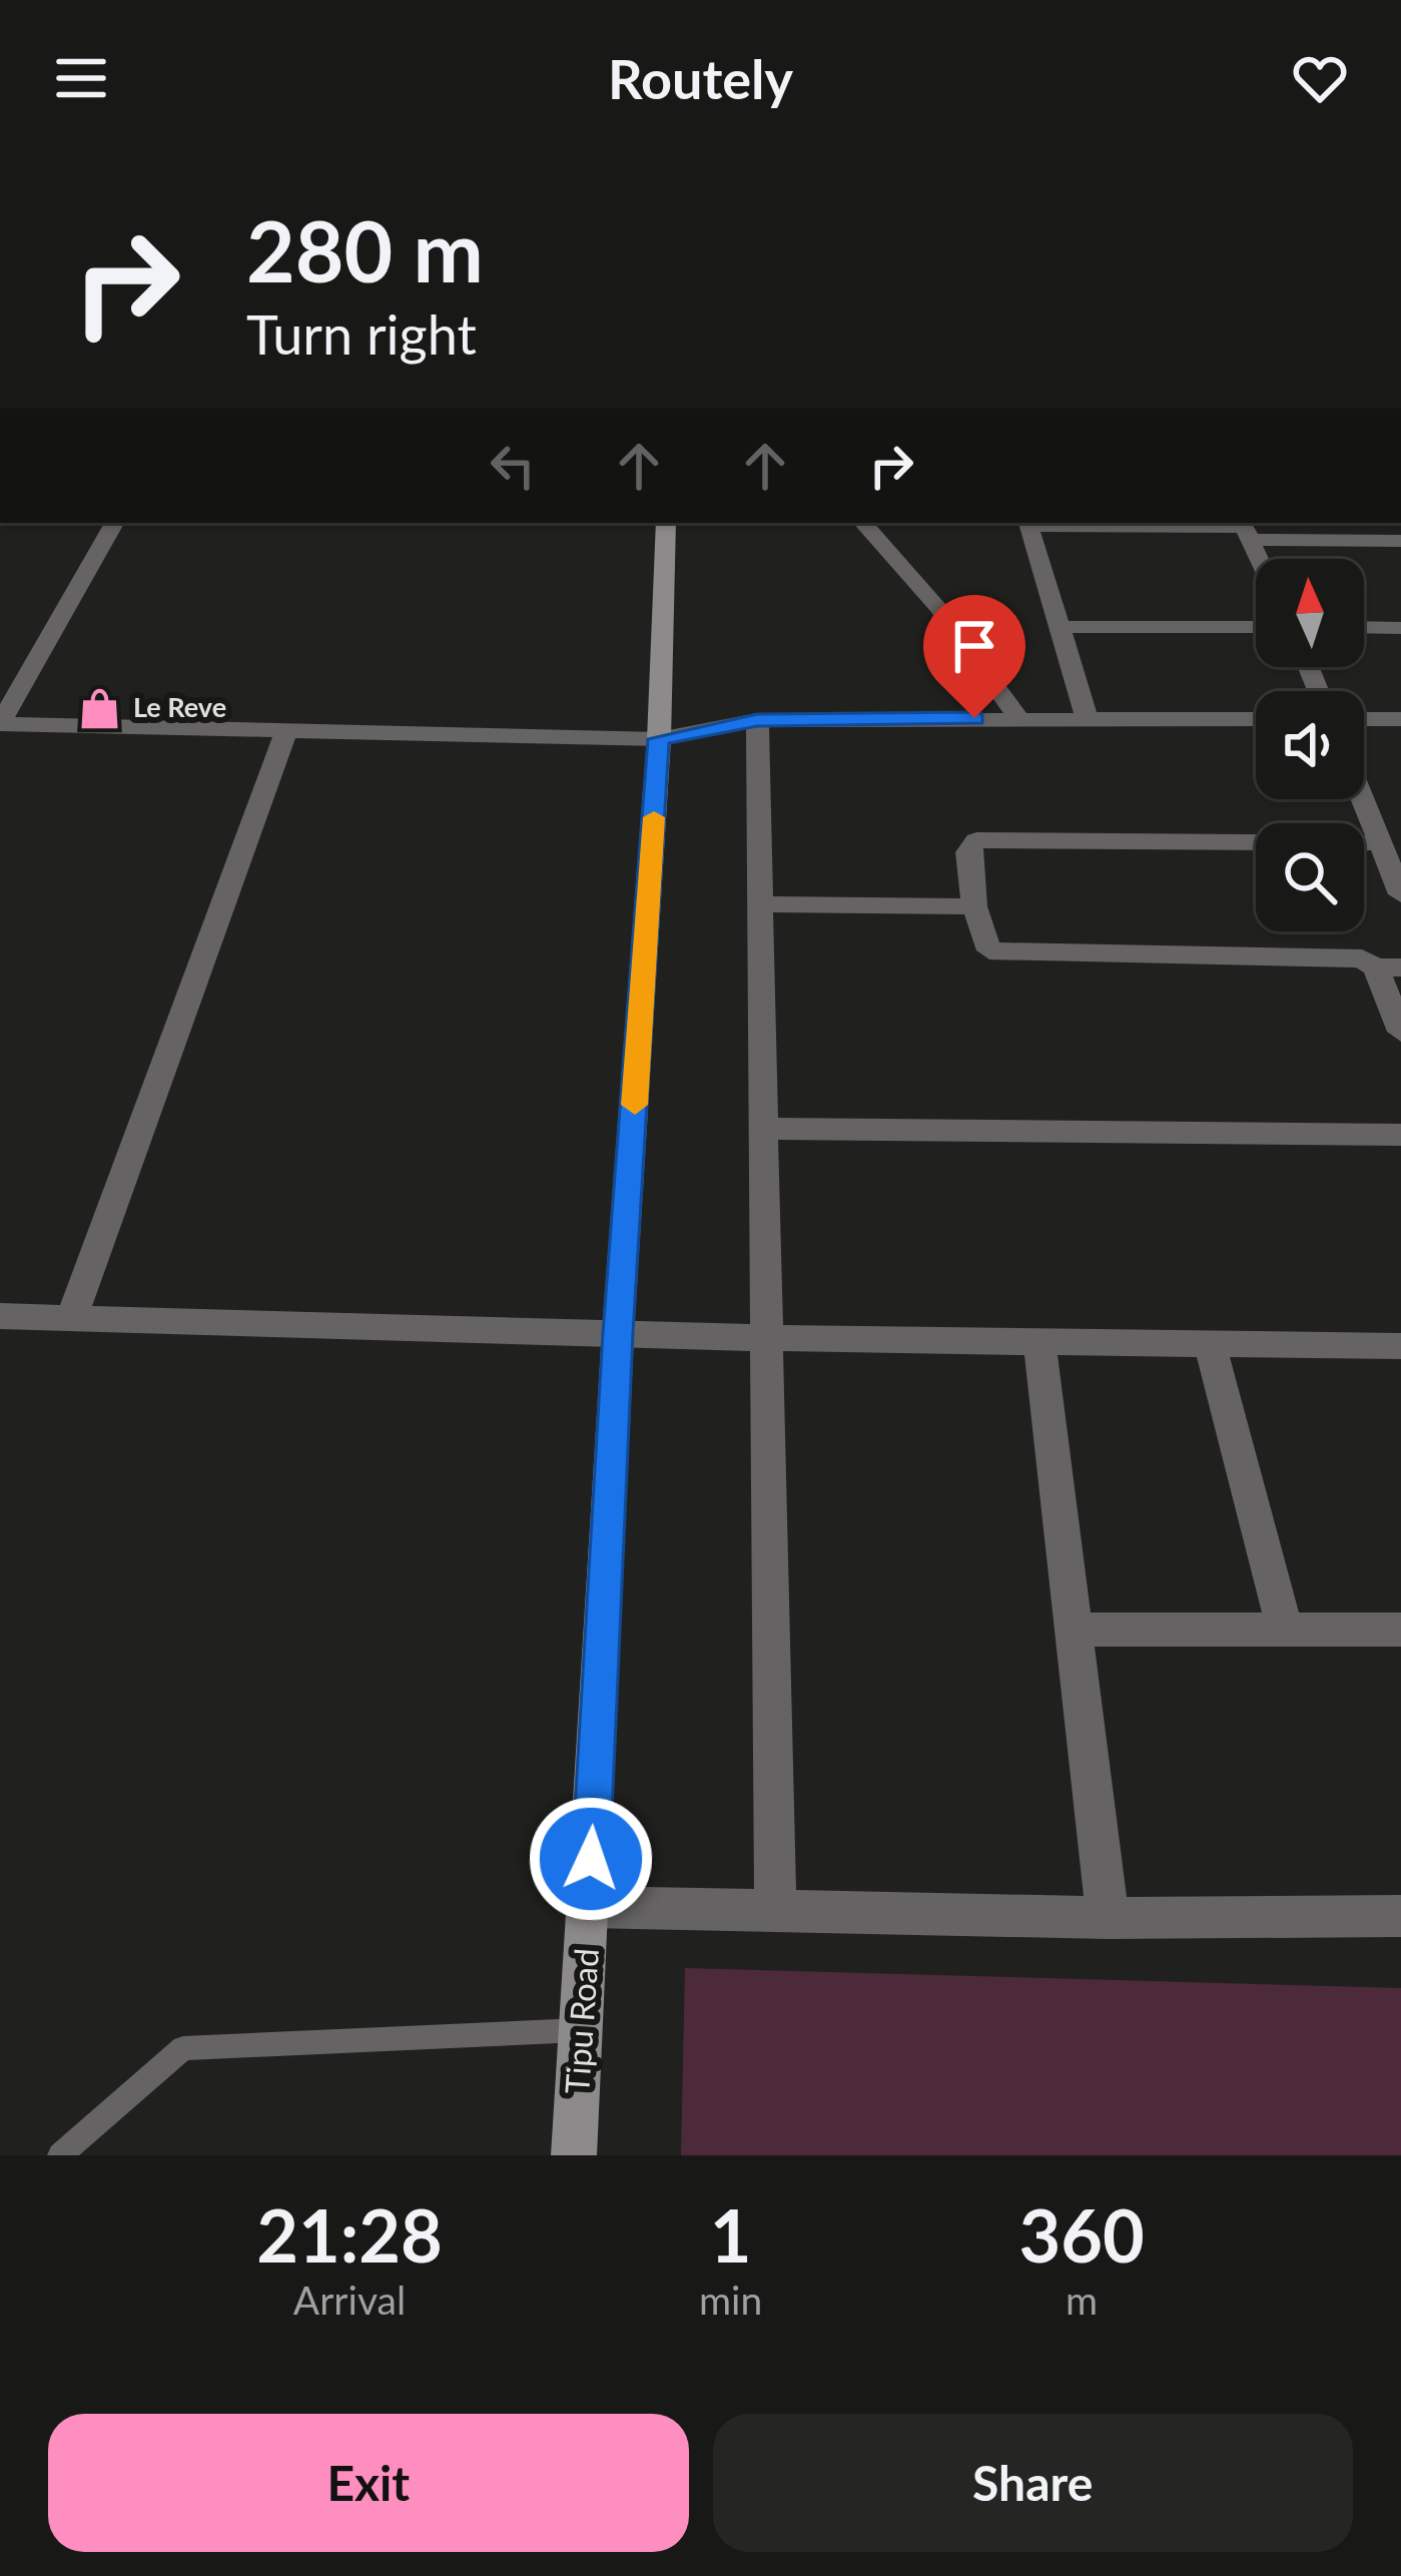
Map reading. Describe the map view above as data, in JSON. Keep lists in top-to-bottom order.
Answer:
{
  "streets": {
    "street": ["Tipu Road"]
  },
  "places": {
    "shop": ["Le Reve"]
  },
  "north": "top",
  "page": {
    "header": "Routely",
    "turn": ["280 m", "Turn right"],
    "eta": [
      "21:28",
      "Arrival",
      "1",
      "min",
      "360",
      "m"
    ],
    "buttons": ["Exit", "Share"]
  }
}
